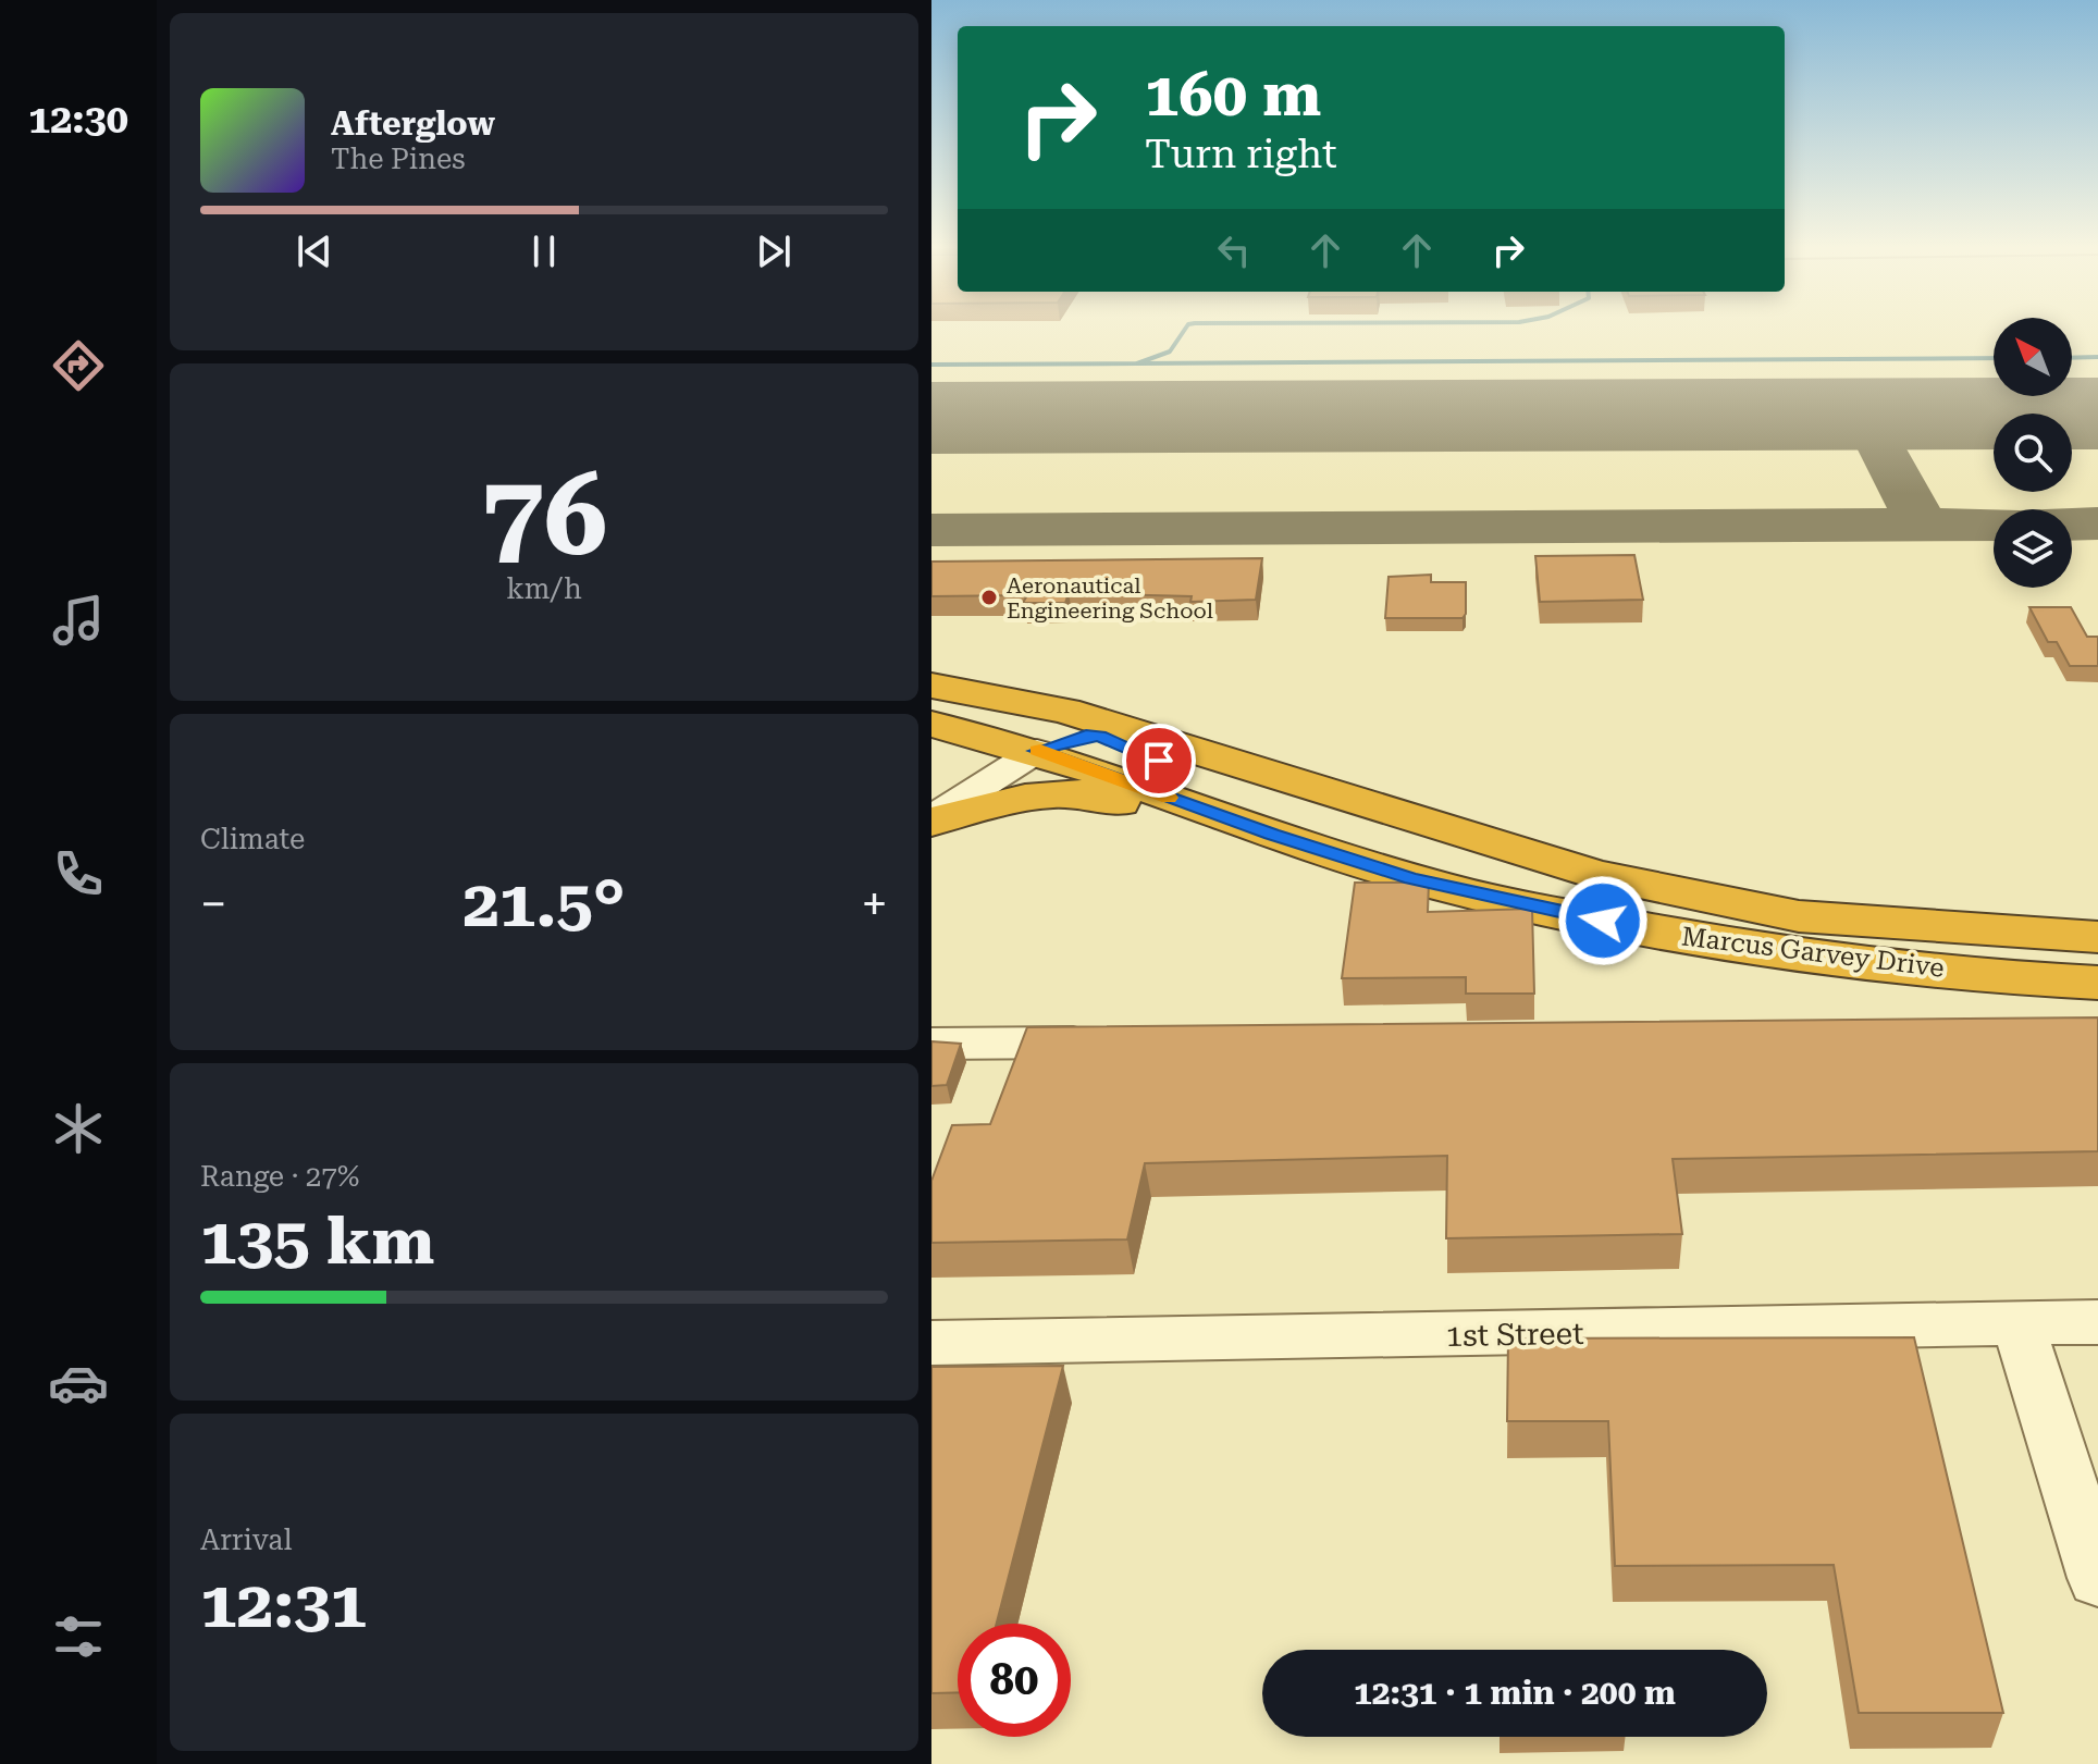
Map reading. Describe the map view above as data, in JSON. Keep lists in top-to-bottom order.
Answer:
{
  "streets": {
    "highway": ["Marcus Garvey Drive"],
    "street": ["1st Street"]
  },
  "places": ["Aeronautical Engineering School"],
  "north": "top left",
  "page": {
    "tabs": "12:30",
    "turn": ["160 m", "Turn right"],
    "song": ["Afterglow", "The Pines"],
    "tile": [
      ["76", "km/h"],
      "Climate",
      ["Range · 27%", "135 km"],
      ["Arrival", "12:31"]
    ],
    "heat": ["−", "21.5°", "+"],
    "limit": "80",
    "trip": "12:31 · 1 min · 200 m"
  }
}
